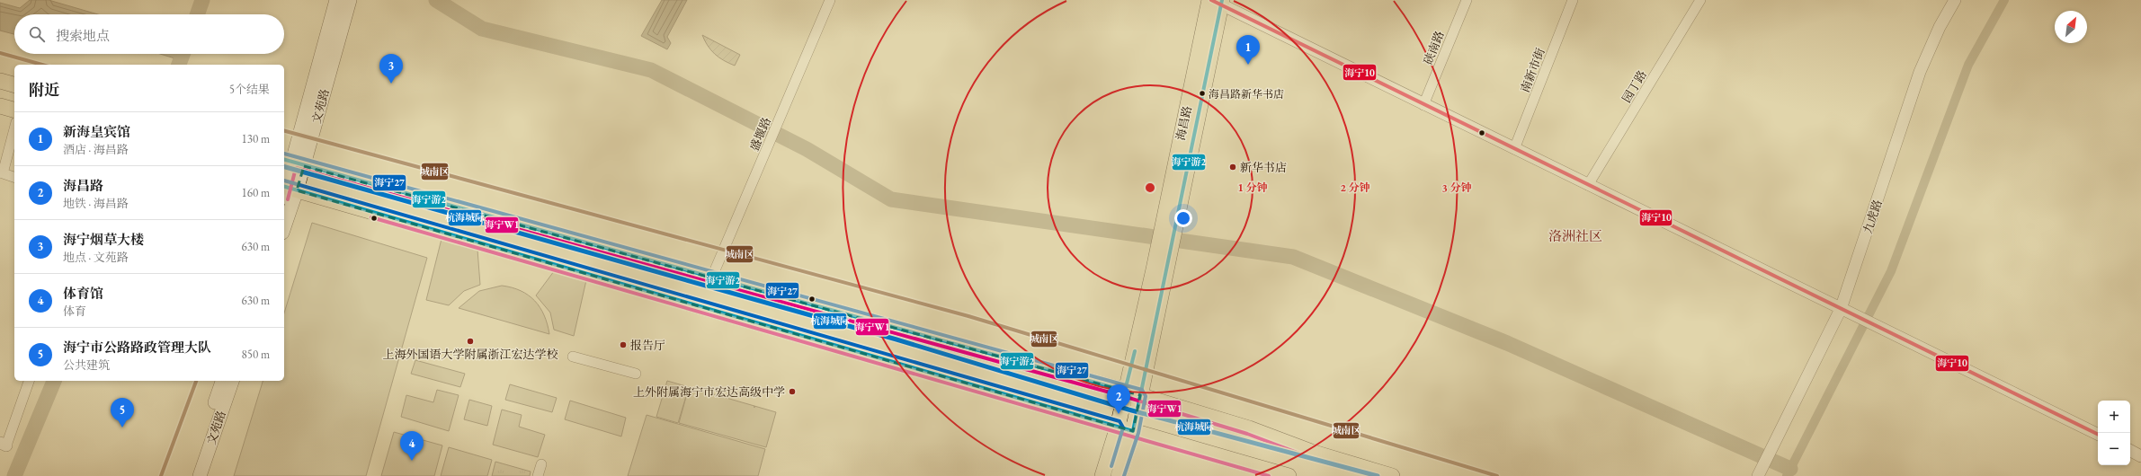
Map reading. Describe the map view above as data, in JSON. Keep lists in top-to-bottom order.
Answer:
{
  "streets": {
    "main road": ["文苑路", "海昌路"],
    "street": [
      "硖南路",
      "南新市街",
      "园丁路",
      "盛堰路",
      "九虎路"
    ]
  },
  "districts": ["洛洲社区"],
  "places": [
    "海昌路新华书店",
    "新华书店",
    "上海外国语大学附属浙江宏达学校",
    "报告厅",
    "上外附属海宁市宏达高级中学"
  ],
  "lines": [
    "transit line 海宁游2",
    "transit line 海宁10",
    "transit line 城南区",
    "transit line 海宁27",
    "transit line 杭海城际",
    "transit line 海宁W1"
  ],
  "north": "top right",
  "page": {
    "search": "搜索地点",
    "pins": [
      "1",
      "3",
      "2",
      "5",
      "4"
    ],
    "heading": ["附近", "5个结果"],
    "list": [
      {
        "mark": "1",
        "name": "新海皇宾馆",
        "note": "酒店 · 海昌路",
        "value": "130 m"
      },
      {
        "mark": "2",
        "name": "海昌路",
        "note": "地铁 · 海昌路",
        "value": "160 m"
      },
      {
        "mark": "3",
        "name": "海宁烟草大楼",
        "note": "地点 · 文苑路",
        "value": "630 m"
      },
      {
        "mark": "4",
        "name": "体育馆",
        "note": "体育",
        "value": "630 m"
      },
      {
        "mark": "5",
        "name": "海宁市公路路政管理大队",
        "note": "公共建筑",
        "value": "850 m"
      }
    ],
    "map_buttons": ["+", "−"]
  },
  "rings": ["1 分钟", "2 分钟", "3 分钟"]
}
